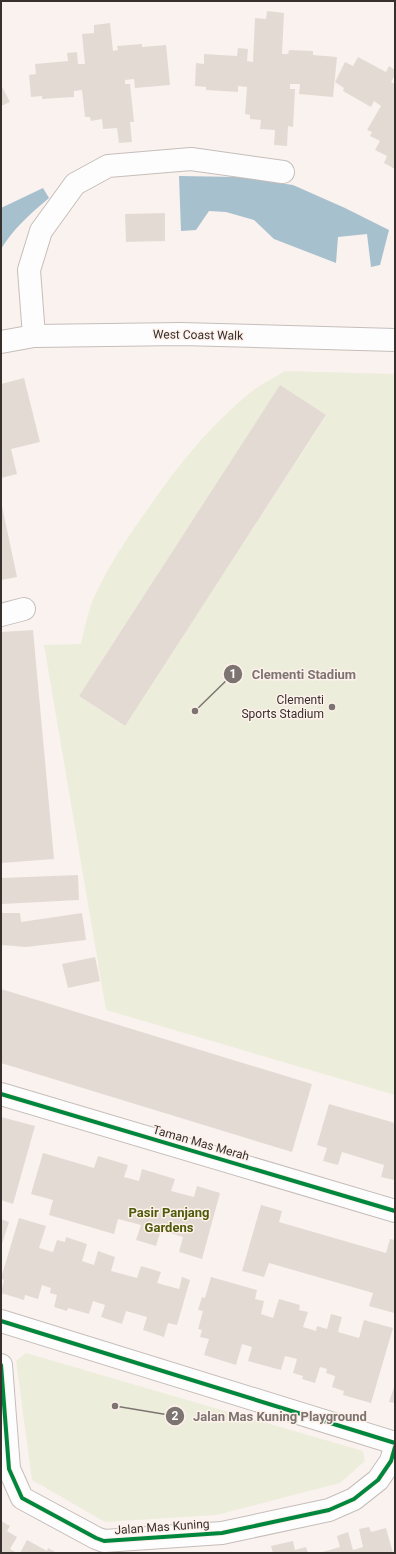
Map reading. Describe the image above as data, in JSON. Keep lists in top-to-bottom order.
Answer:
{
  "streets": {
    "street": ["West Coast Walk", "Taman Mas Merah", "Jalan Mas Kuning"]
  },
  "districts": ["Pasir Panjang Gardens"],
  "places": ["Clementi Sports Stadium", "Clementi Stadium", "Jalan Mas Kuning Playground"]
}
